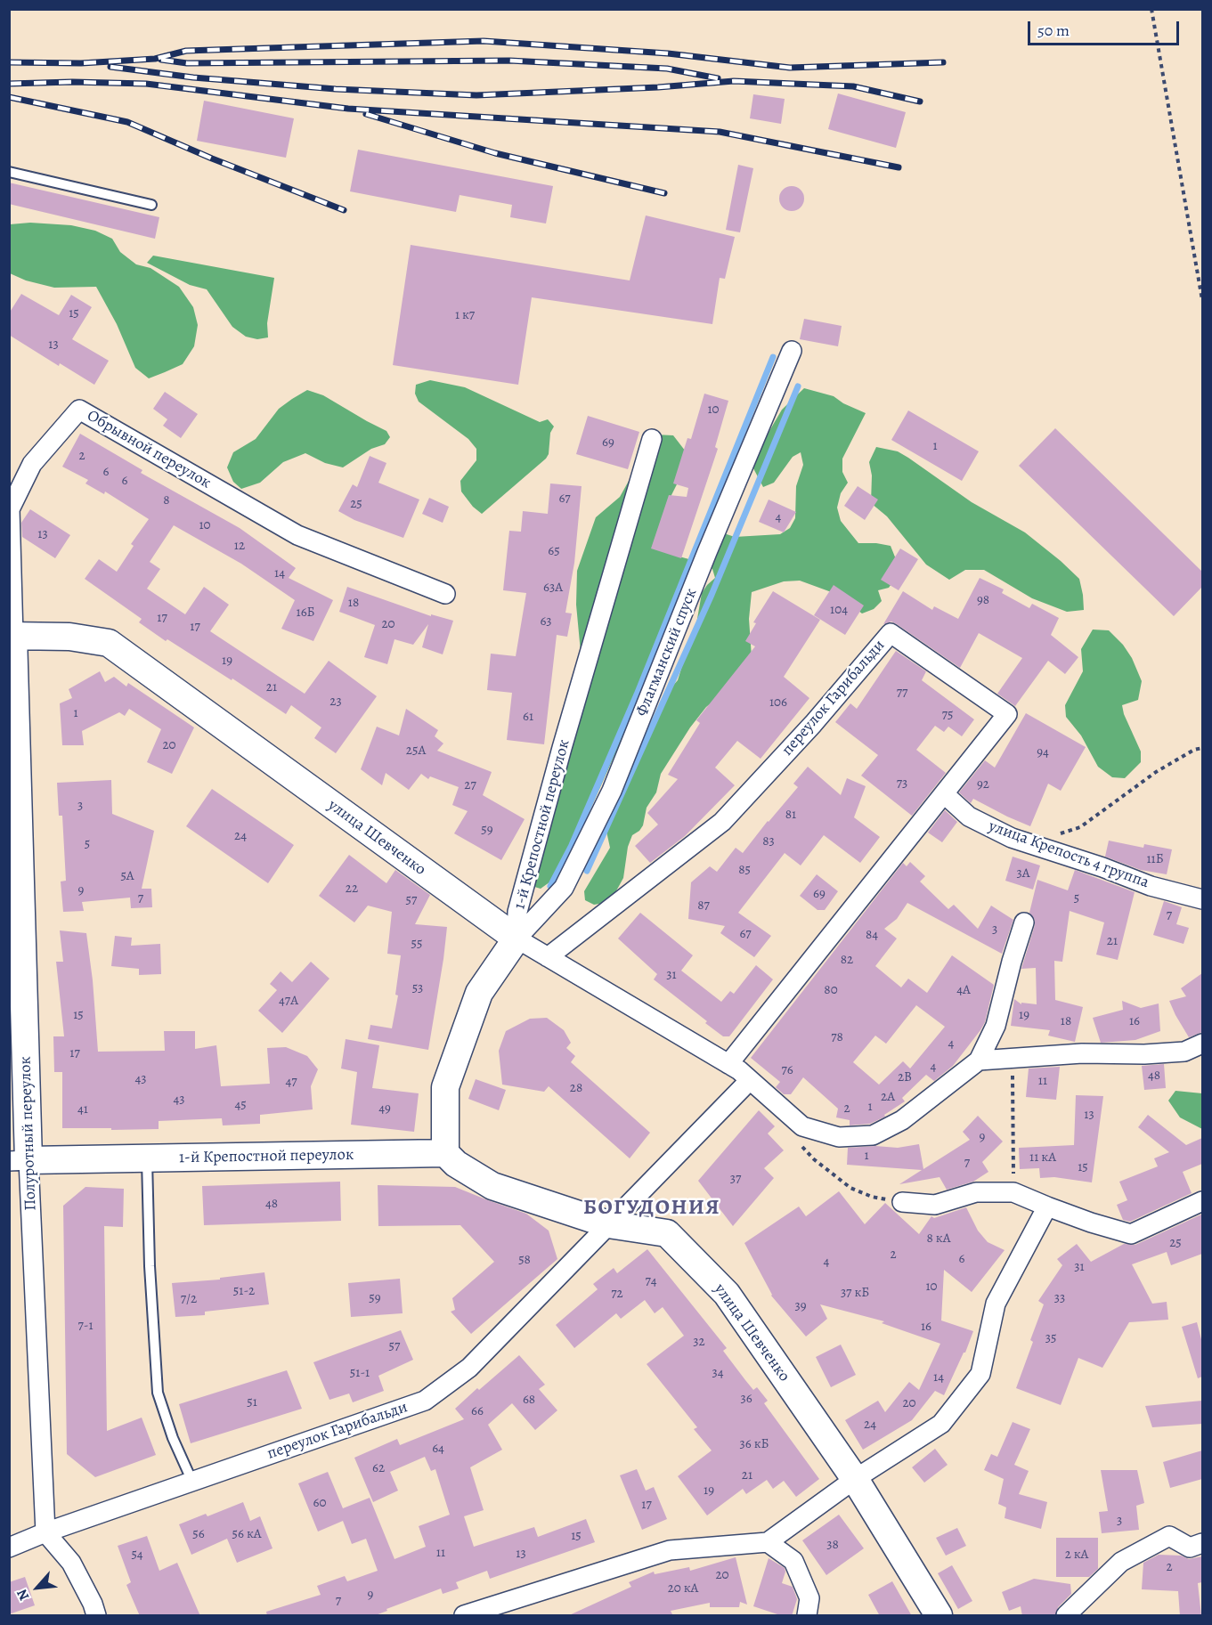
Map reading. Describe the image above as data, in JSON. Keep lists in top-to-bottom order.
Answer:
{
  "streets": {
    "street": [
      "Обрывной переулок",
      "Флагманский спуск",
      "переулок Гарибальди",
      "1-й Крепостной переулок",
      "улица Шевченко",
      "улица Крепость 4 группа",
      "Полуротный переулок"
    ]
  },
  "crossings": [
    ["Обрывной переулок", "улица Шевченко"],
    ["Обрывной переулок", "Полуротный переулок"],
    ["Флагманский спуск", "1-й Крепостной переулок"],
    ["Флагманский спуск", "улица Шевченко"],
    ["переулок Гарибальди", "улица Шевченко"],
    ["переулок Гарибальди", "улица Крепость 4 группа"],
    ["переулок Гарибальди", "Полуротный переулок"],
    ["1-й Крепостной переулок", "улица Шевченко"],
    ["1-й Крепостной переулок", "Полуротный переулок"],
    ["улица Шевченко", "Полуротный переулок"]
  ],
  "districts": ["БОГУДОНИЯ"],
  "house_numbers": [
    "15",
    "1 к7",
    "13",
    "10",
    "69",
    "1",
    "2",
    "6",
    "6",
    "67",
    "8",
    "25",
    "4",
    "10",
    "13",
    "12",
    "65",
    "14",
    "63А",
    "98",
    "18",
    "104",
    "16Б",
    "17",
    "63",
    "20",
    "17",
    "19",
    "21",
    "77",
    "23",
    "106",
    "1",
    "75",
    "61",
    "20",
    "25А",
    "94",
    "73",
    "92",
    "27",
    "3",
    "81",
    "59",
    "24",
    "83",
    "5",
    "11Б",
    "85",
    "3А",
    "5А",
    "22",
    "9",
    "69",
    "7",
    "5",
    "57",
    "87",
    "7",
    "3",
    "67",
    "84",
    "21",
    "55",
    "82",
    "31",
    "53",
    "80",
    "4А",
    "47А",
    "15",
    "19",
    "18",
    "16",
    "78",
    "4",
    "17",
    "4",
    "76",
    "48",
    "2В",
    "43",
    "11",
    "47",
    "28",
    "2А",
    "43",
    "45",
    "1",
    "49",
    "2",
    "41",
    "13",
    "9",
    "1",
    "11 кА",
    "7",
    "15",
    "37",
    "48",
    "8 кА",
    "25",
    "2",
    "6",
    "58",
    "4",
    "31",
    "74",
    "10",
    "51-2",
    "37 кБ",
    "72",
    "59",
    "33",
    "7/2",
    "39",
    "7-1",
    "16",
    "35",
    "32",
    "57",
    "51-1",
    "34",
    "14",
    "36",
    "68",
    "51",
    "20",
    "66",
    "24",
    "36 кБ",
    "64",
    "62",
    "21",
    "19",
    "60",
    "17",
    "3",
    "56",
    "56 кА",
    "15",
    "38",
    "11",
    "13",
    "54",
    "2 кА",
    "2",
    "20",
    "20 кА",
    "9",
    "7"
  ],
  "scale_bar": "50 m",
  "north": "bottom left"
}
